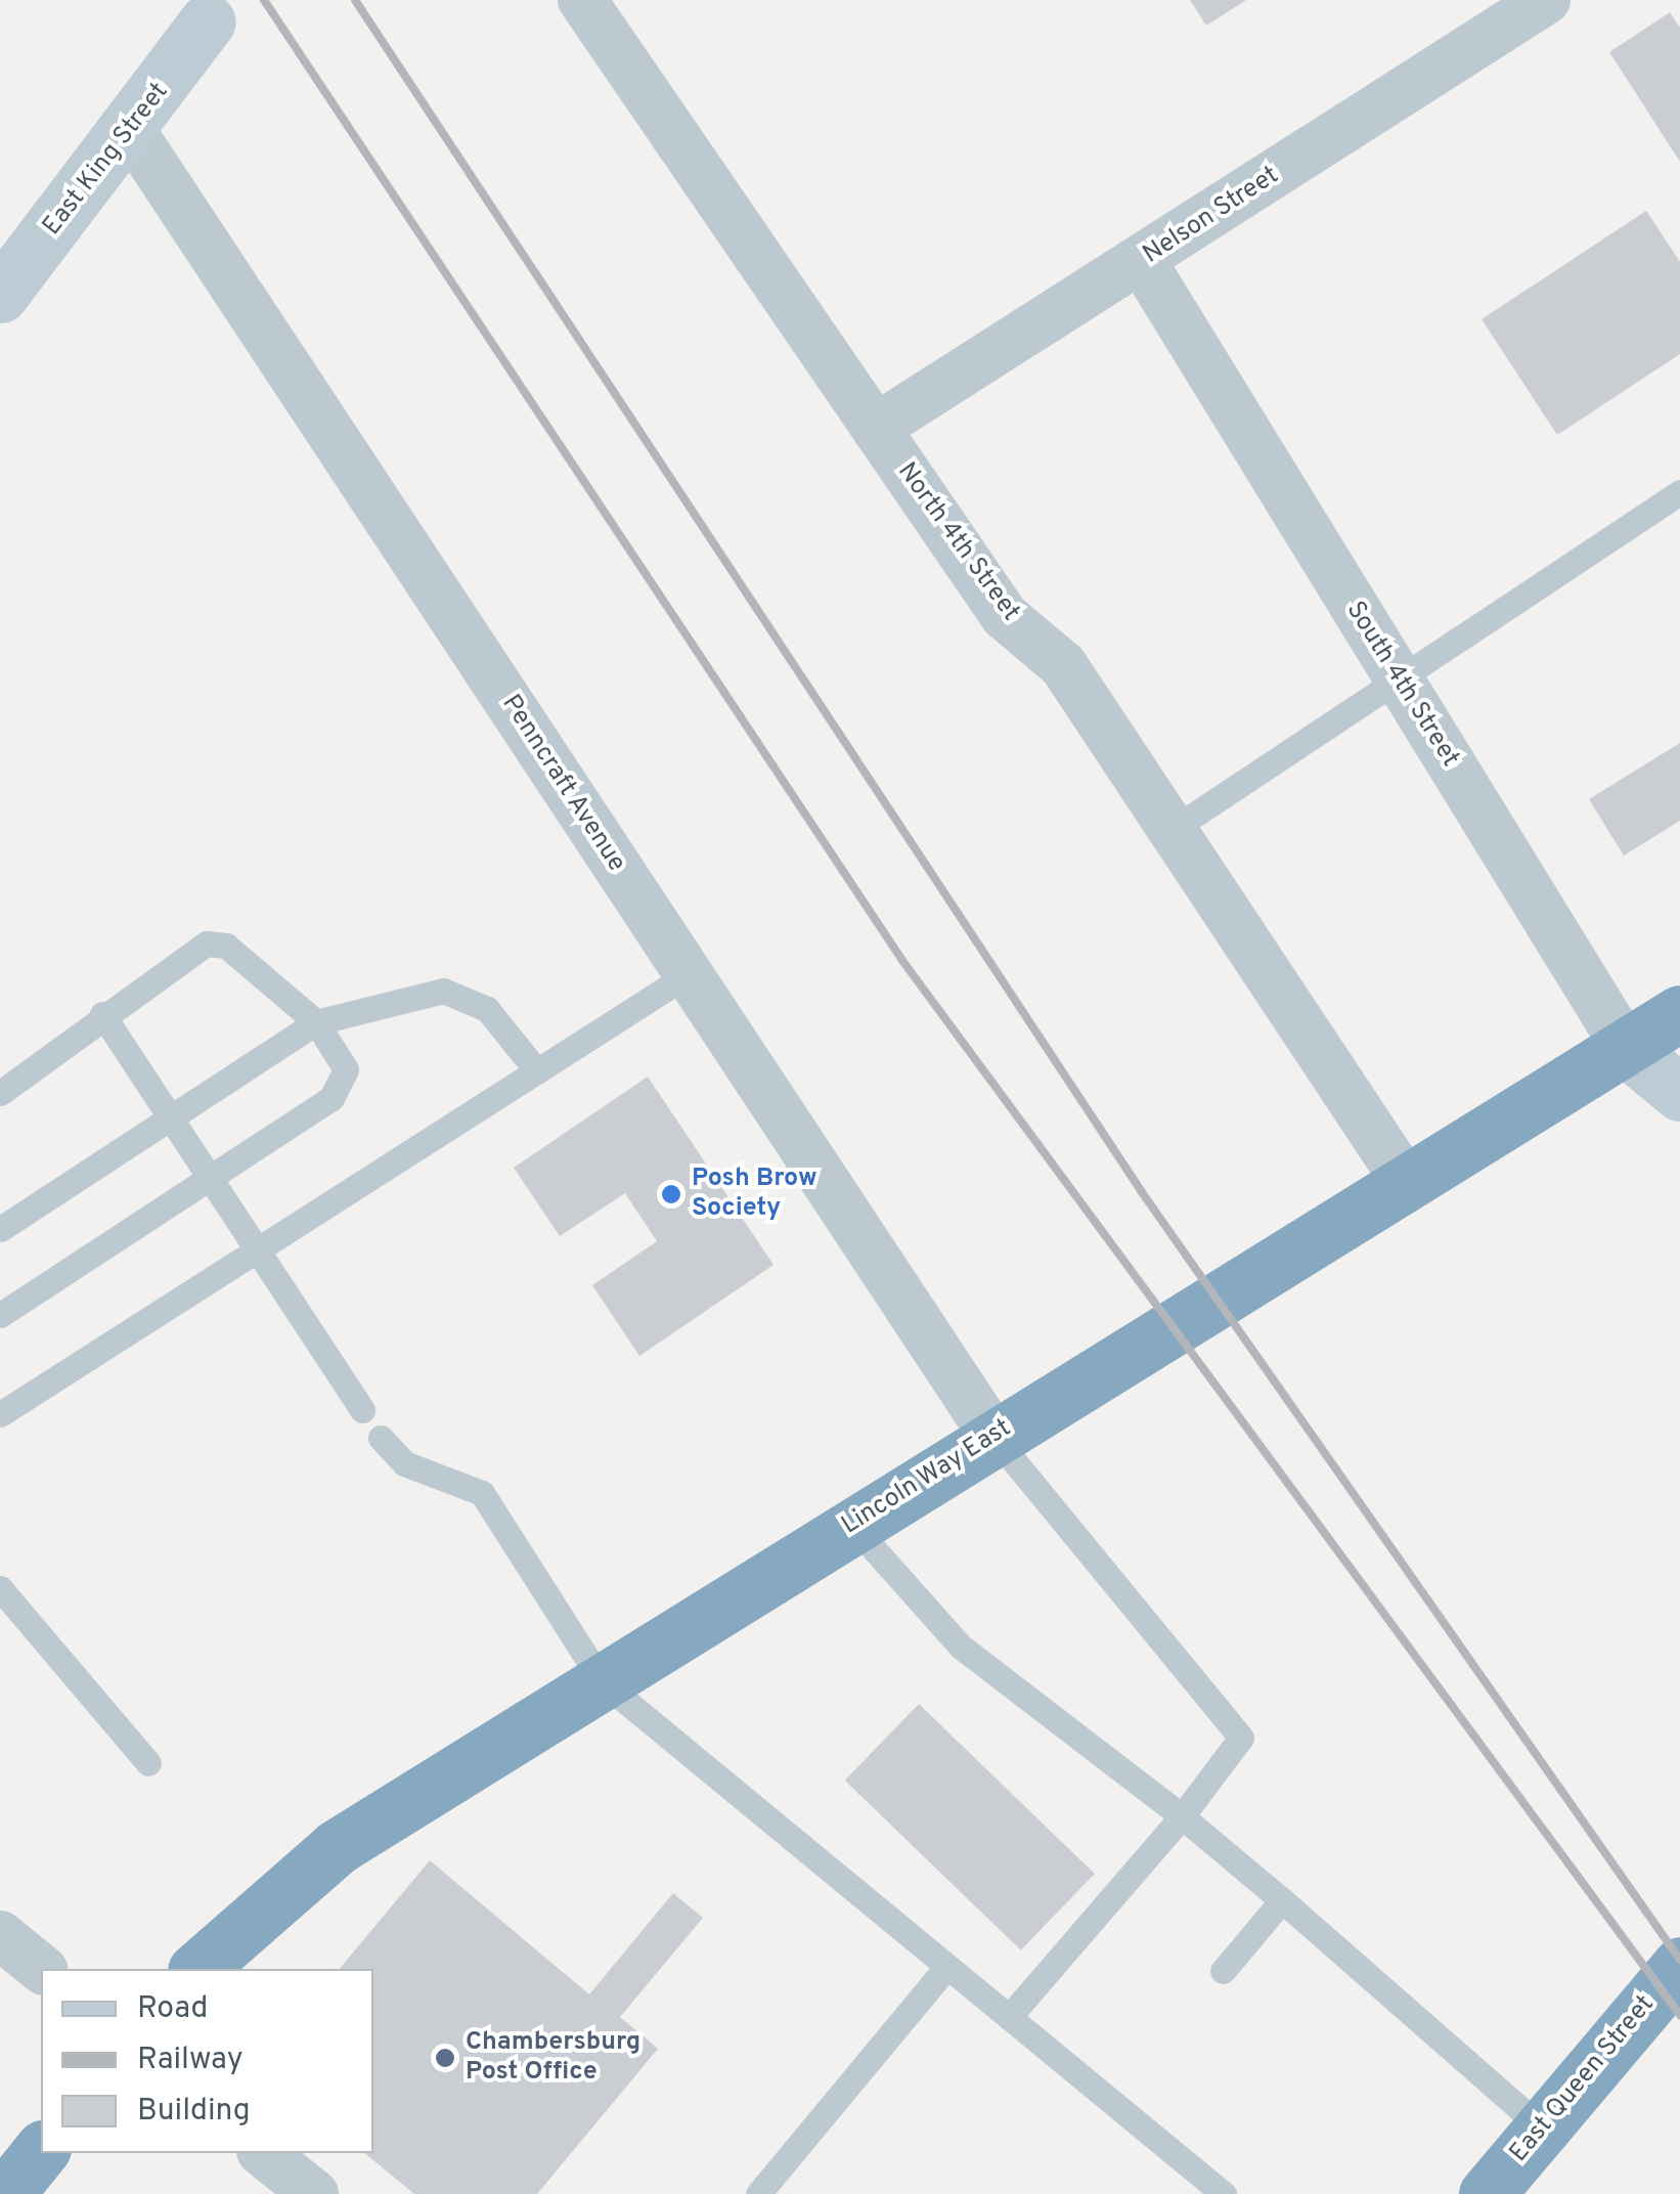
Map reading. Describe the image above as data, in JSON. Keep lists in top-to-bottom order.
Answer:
{
  "streets": {
    "highway": ["Lincoln Way East", "East Queen Street"],
    "street": [
      "East King Street",
      "Nelson Street",
      "North 4th Street",
      "South 4th Street",
      "Penncraft Avenue"
    ]
  },
  "crossings": [
    ["East King Street", "Penncraft Avenue"],
    ["Nelson Street", "North 4th Street"],
    ["Nelson Street", "South 4th Street"],
    ["North 4th Street", "Lincoln Way East"],
    ["South 4th Street", "Lincoln Way East"],
    ["Penncraft Avenue", "Lincoln Way East"]
  ],
  "places": ["Posh Brow Society", "Chambersburg Post Office"],
  "legend": ["Road", "Railway", "Building"]
}
